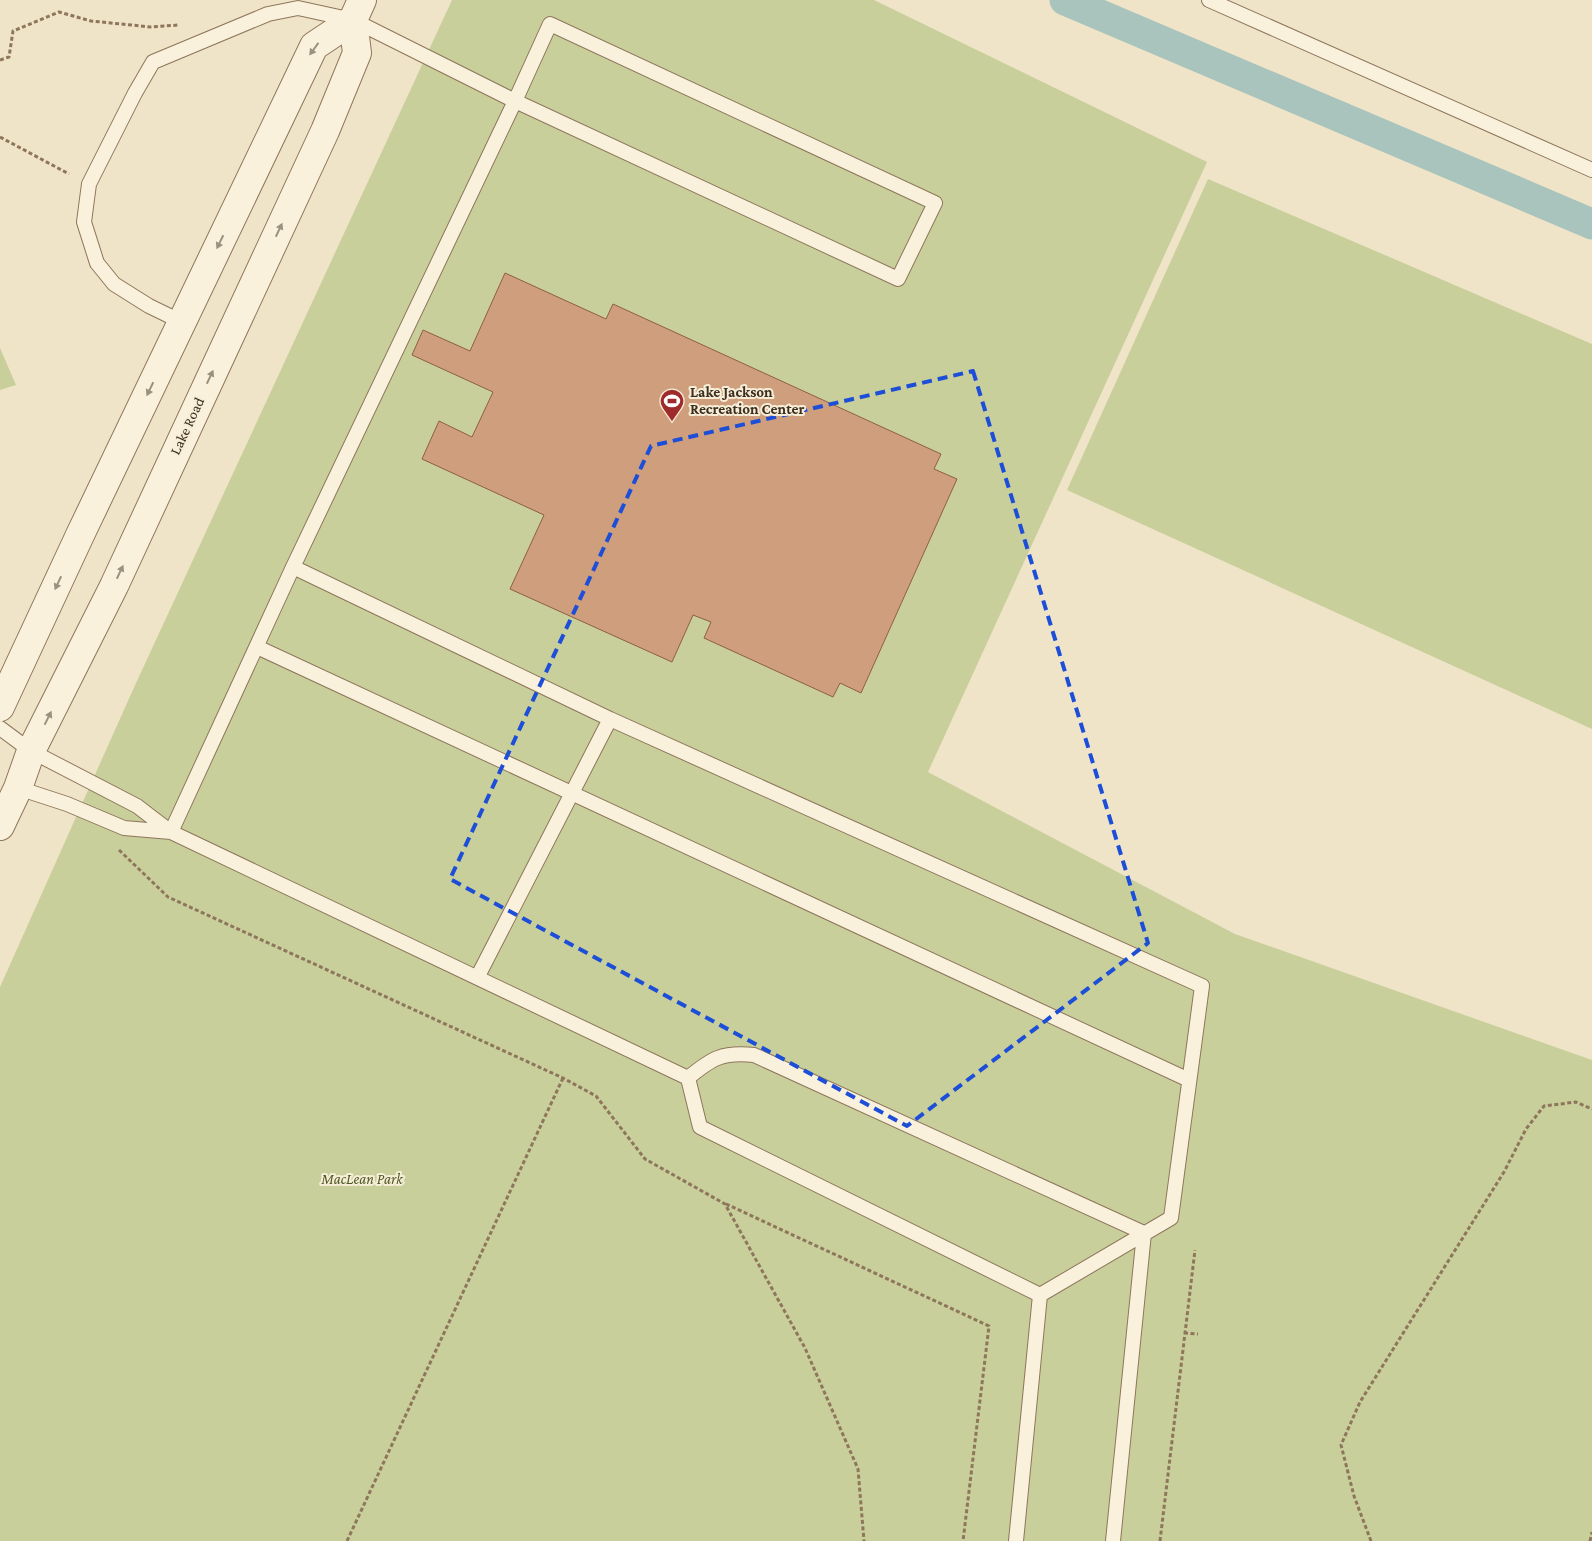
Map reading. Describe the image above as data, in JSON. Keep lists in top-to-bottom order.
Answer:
{
  "streets": {
    "street": ["Lake Road"]
  },
  "parks": ["MacLean Park"],
  "places": {
    "sports": ["Lake Jackson Recreation Center"]
  }
}
